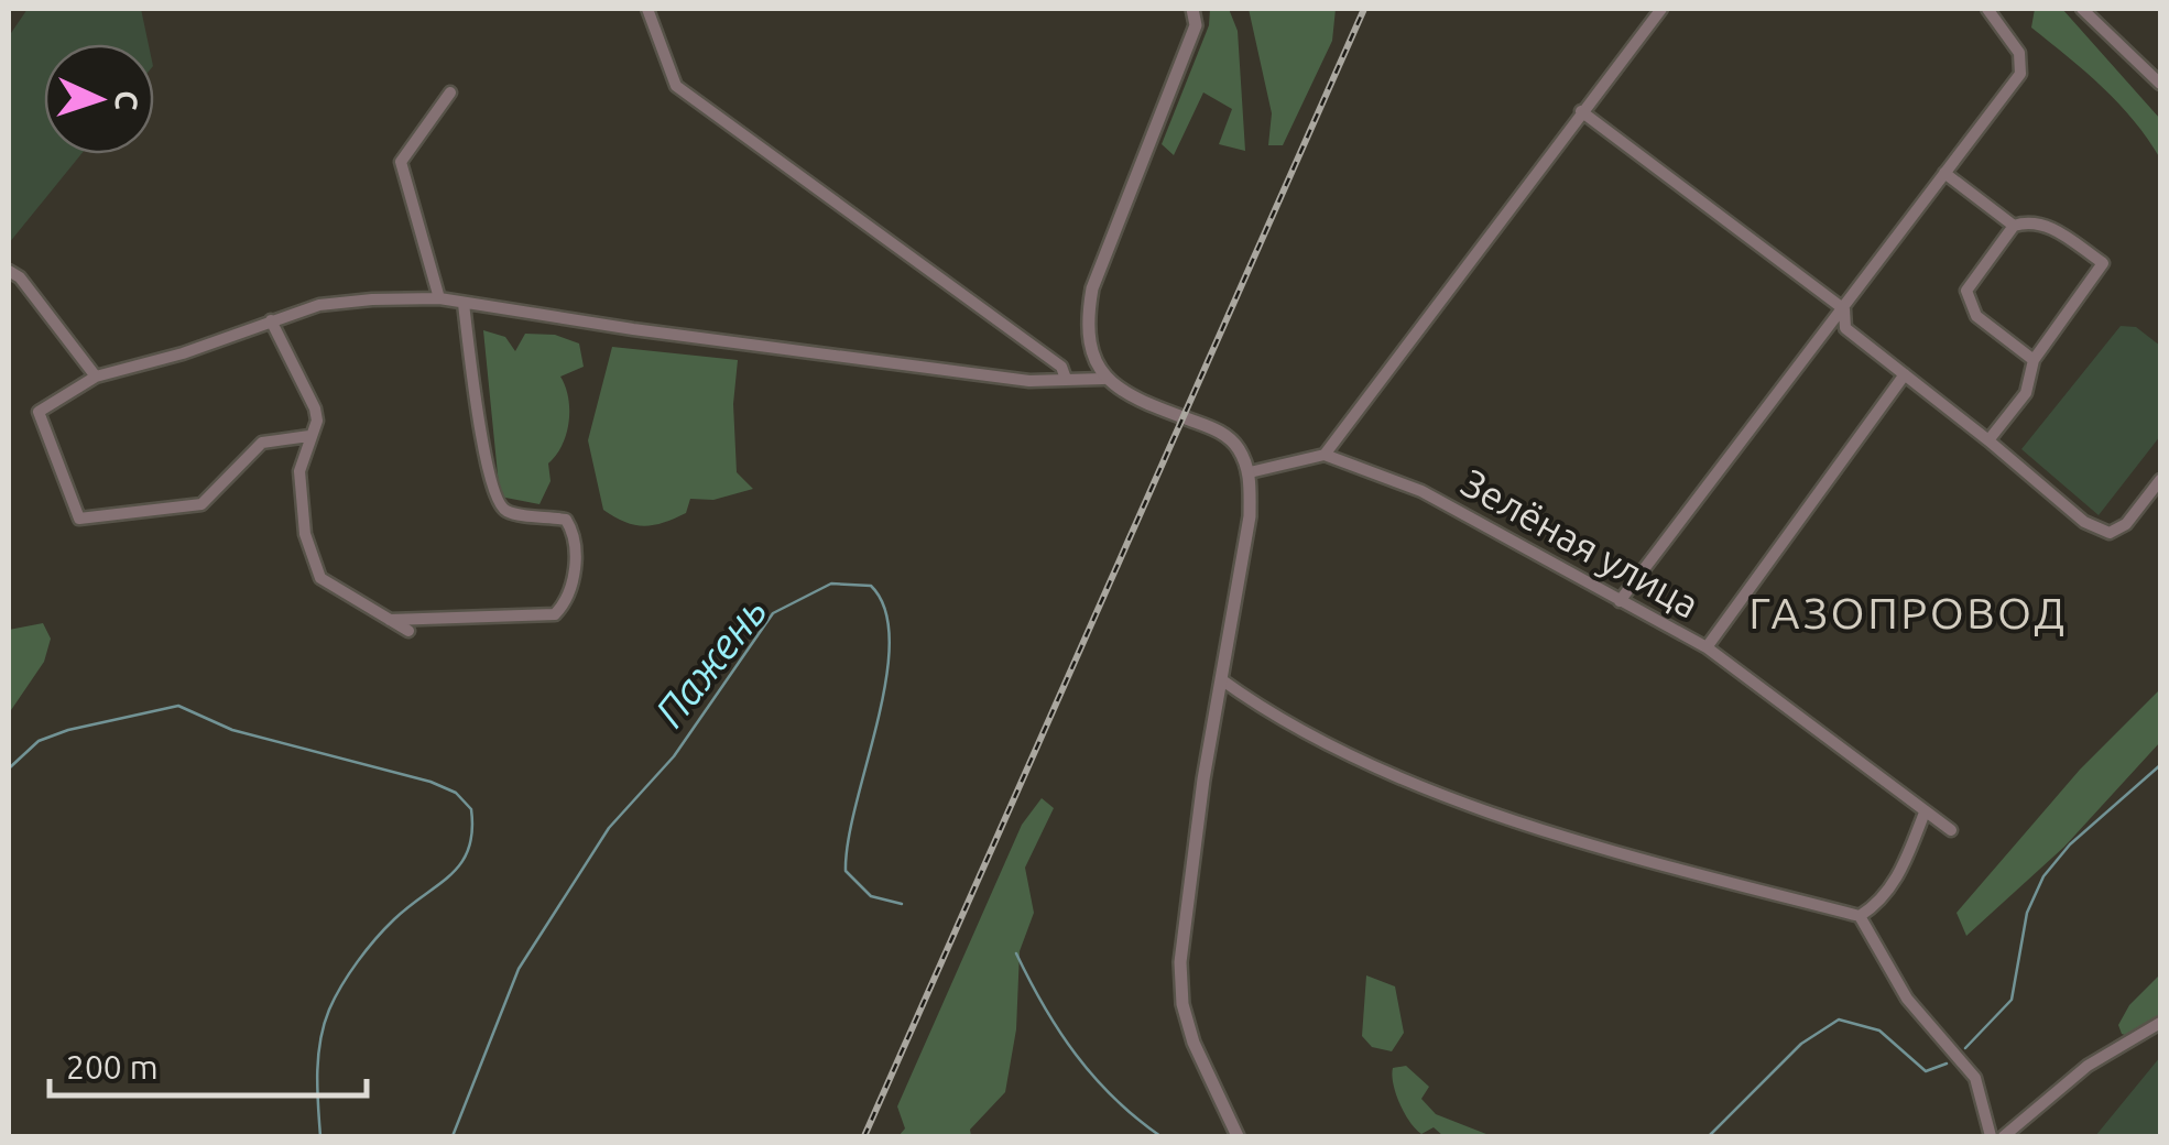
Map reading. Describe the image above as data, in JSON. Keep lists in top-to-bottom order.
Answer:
{
  "streets": {
    "street": ["Зелёная улица"]
  },
  "districts": ["ГАЗОПРОВОД"],
  "water": ["Пажень"],
  "scale_bar": "200 m",
  "north": "right"
}
